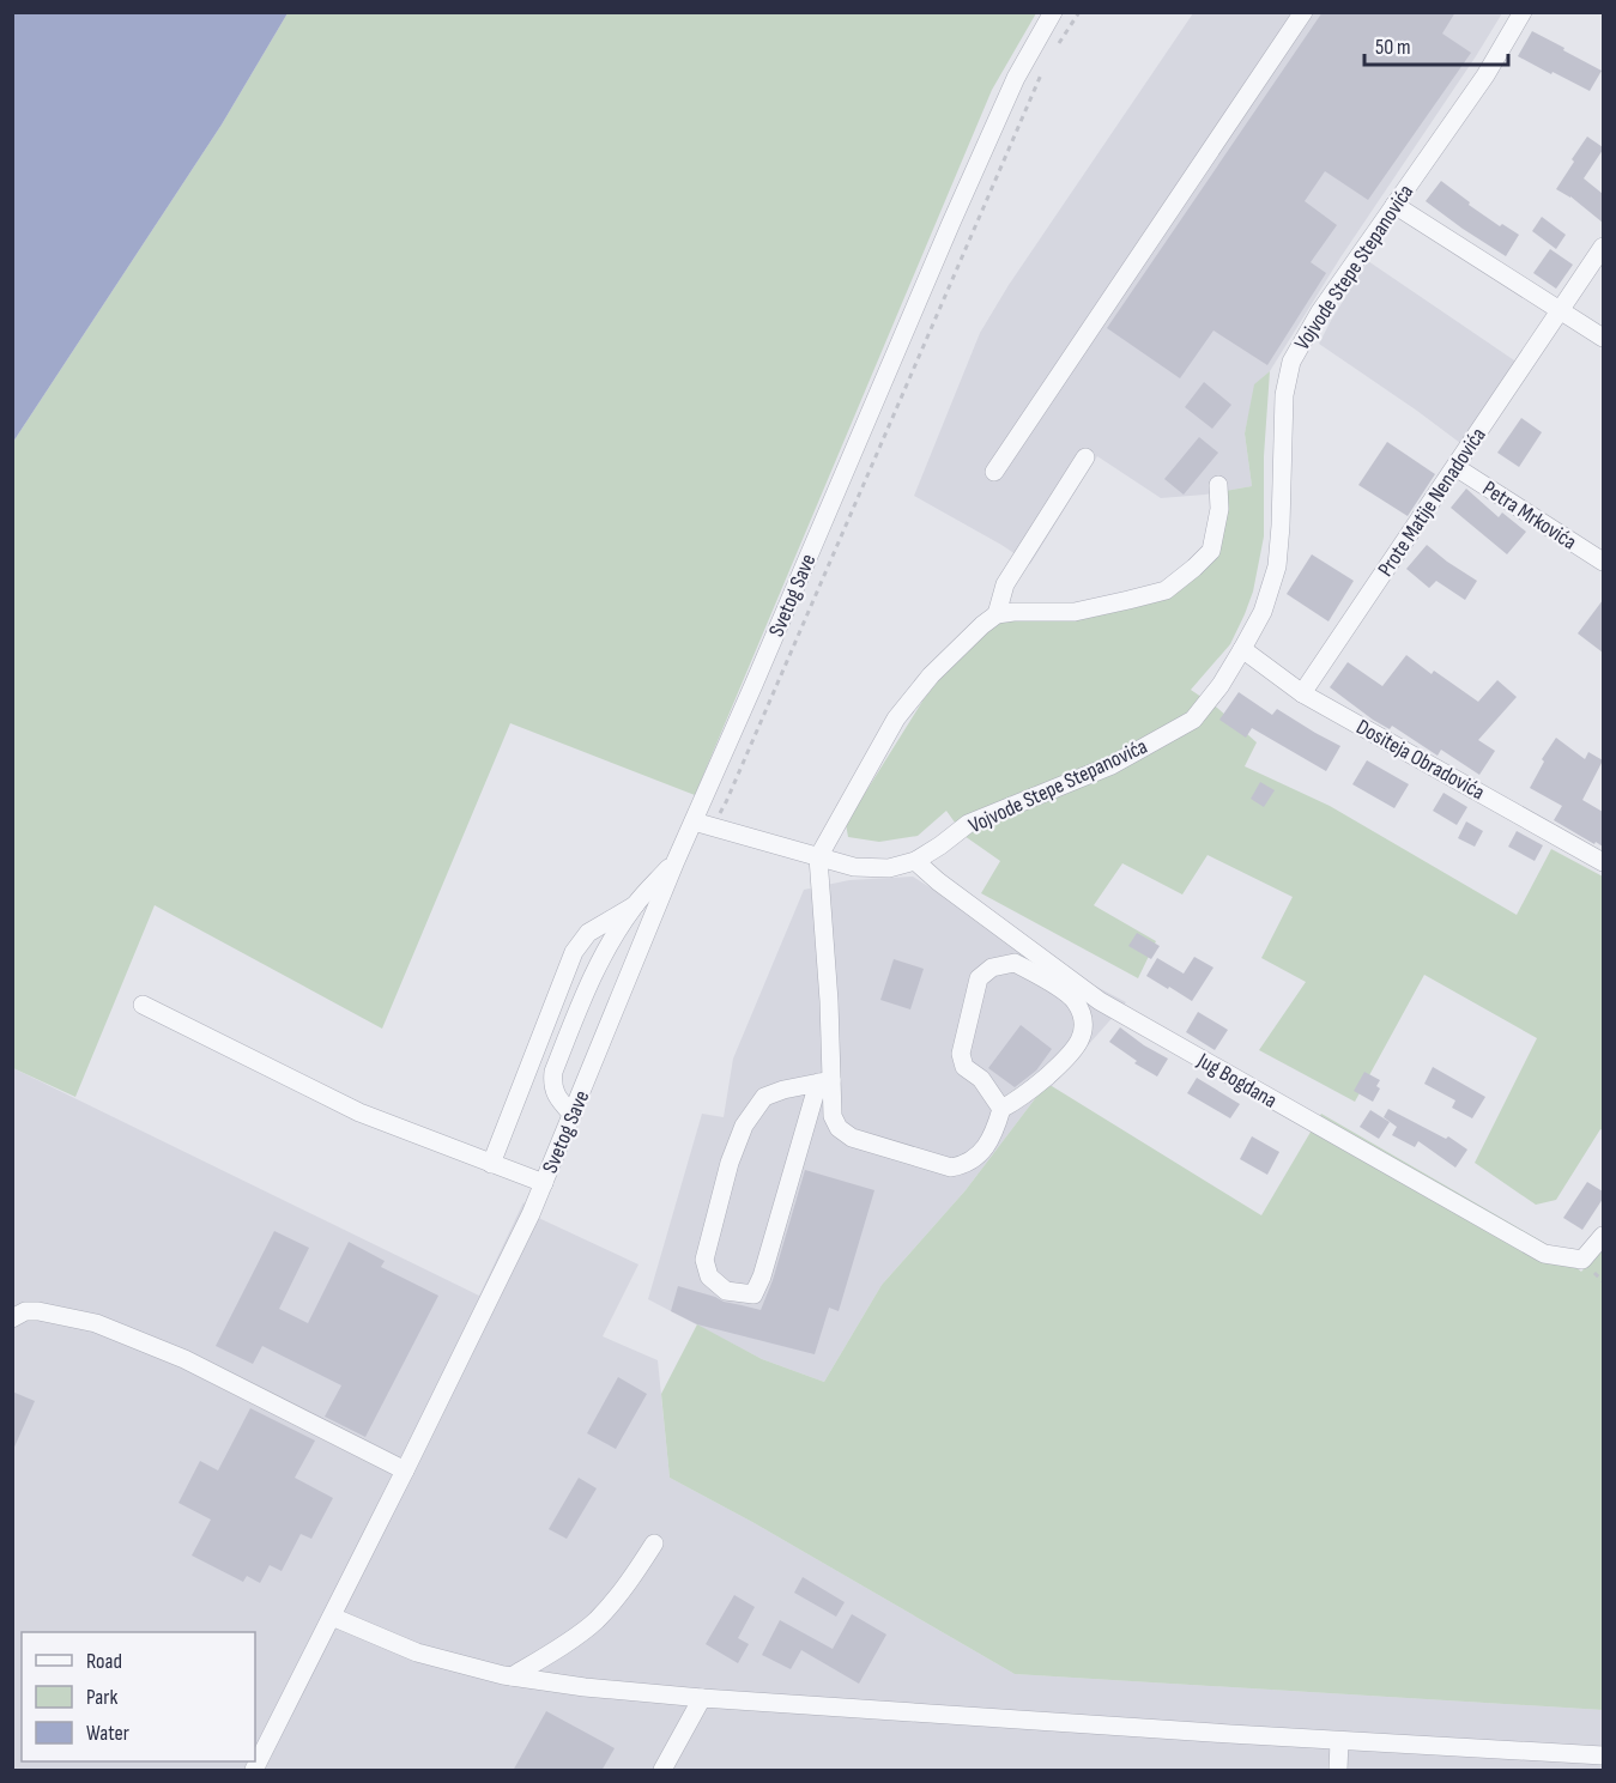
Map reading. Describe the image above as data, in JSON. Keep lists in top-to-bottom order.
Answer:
{
  "streets": {
    "street": [
      "Vojvode Stepe Stepanovića",
      "Prote Matije Nenadovića",
      "Petra Mrkovića",
      "Svetog Save",
      "Dositeja Obradovića",
      "Jug Bogdana"
    ]
  },
  "crossings": [
    ["Vojvode Stepe Stepanovića", "Svetog Save"],
    ["Vojvode Stepe Stepanovića", "Dositeja Obradovića"],
    ["Vojvode Stepe Stepanovića", "Jug Bogdana"],
    ["Prote Matije Nenadovića", "Petra Mrkovića"],
    ["Prote Matije Nenadovića", "Dositeja Obradovića"]
  ],
  "legend": ["Road", "Park", "Water"],
  "scale_bar": "50 m"
}
